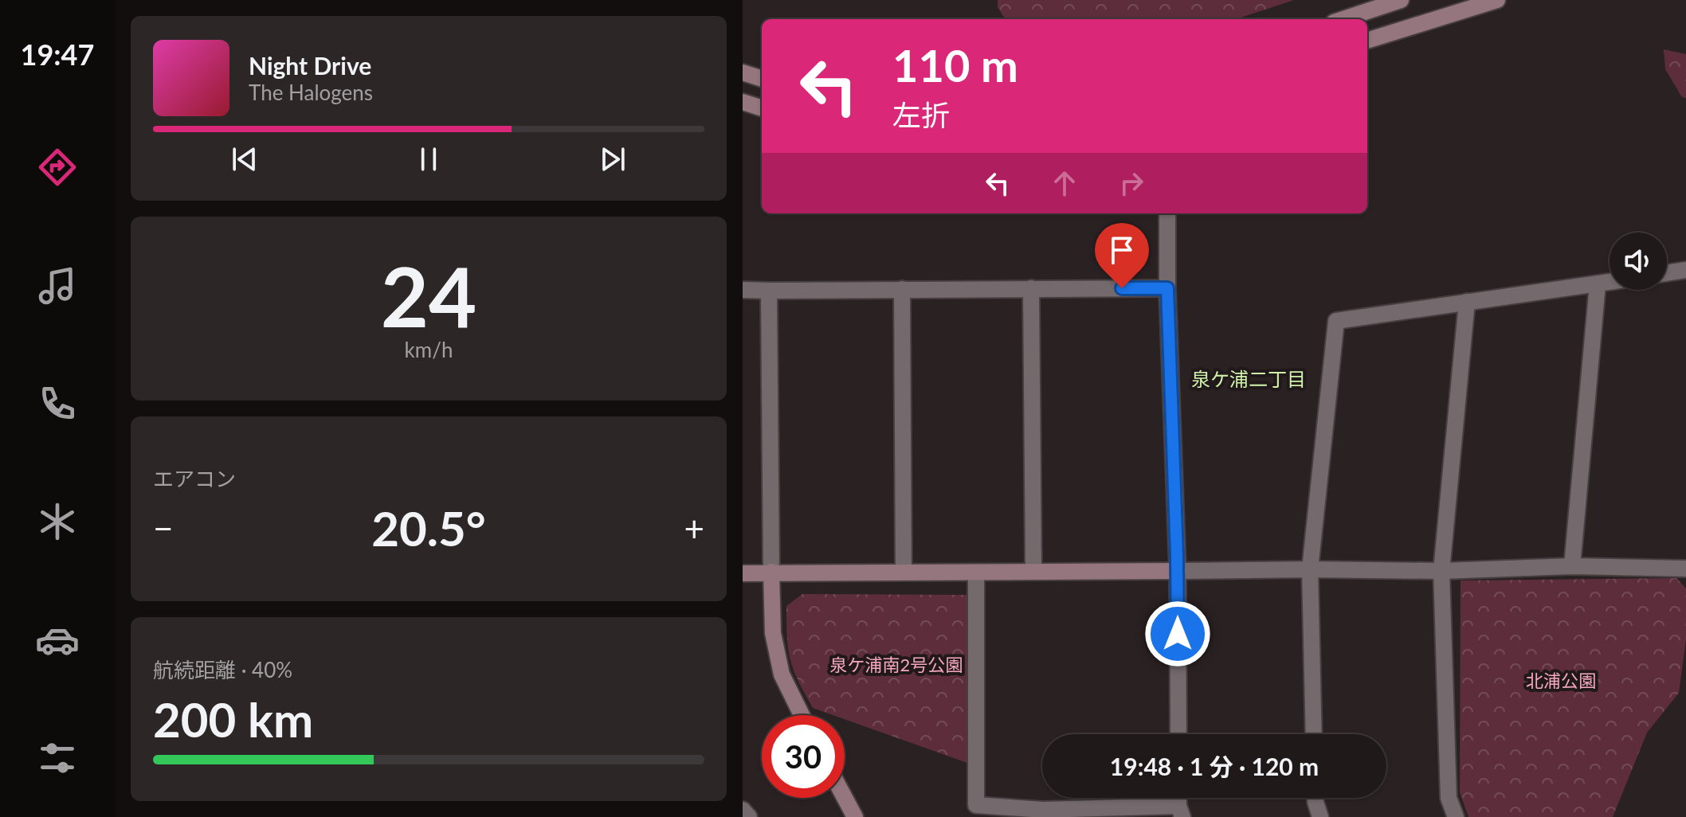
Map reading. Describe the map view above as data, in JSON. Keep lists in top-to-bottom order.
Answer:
{
  "districts": ["泉ケ浦二丁目"],
  "parks": ["泉ケ浦南2号公園", "北浦公園"],
  "page": {
    "tabs": "19:47",
    "turn": ["110 m", "左折"],
    "song": ["Night Drive", "The Halogens"],
    "tile": [
      ["24", "km/h"],
      "エアコン",
      ["航続距離 · 40%", "200 km"]
    ],
    "heat": ["−", "20.5°", "+"],
    "limit": "30",
    "trip": "19:48 · 1 分 · 120 m"
  }
}
